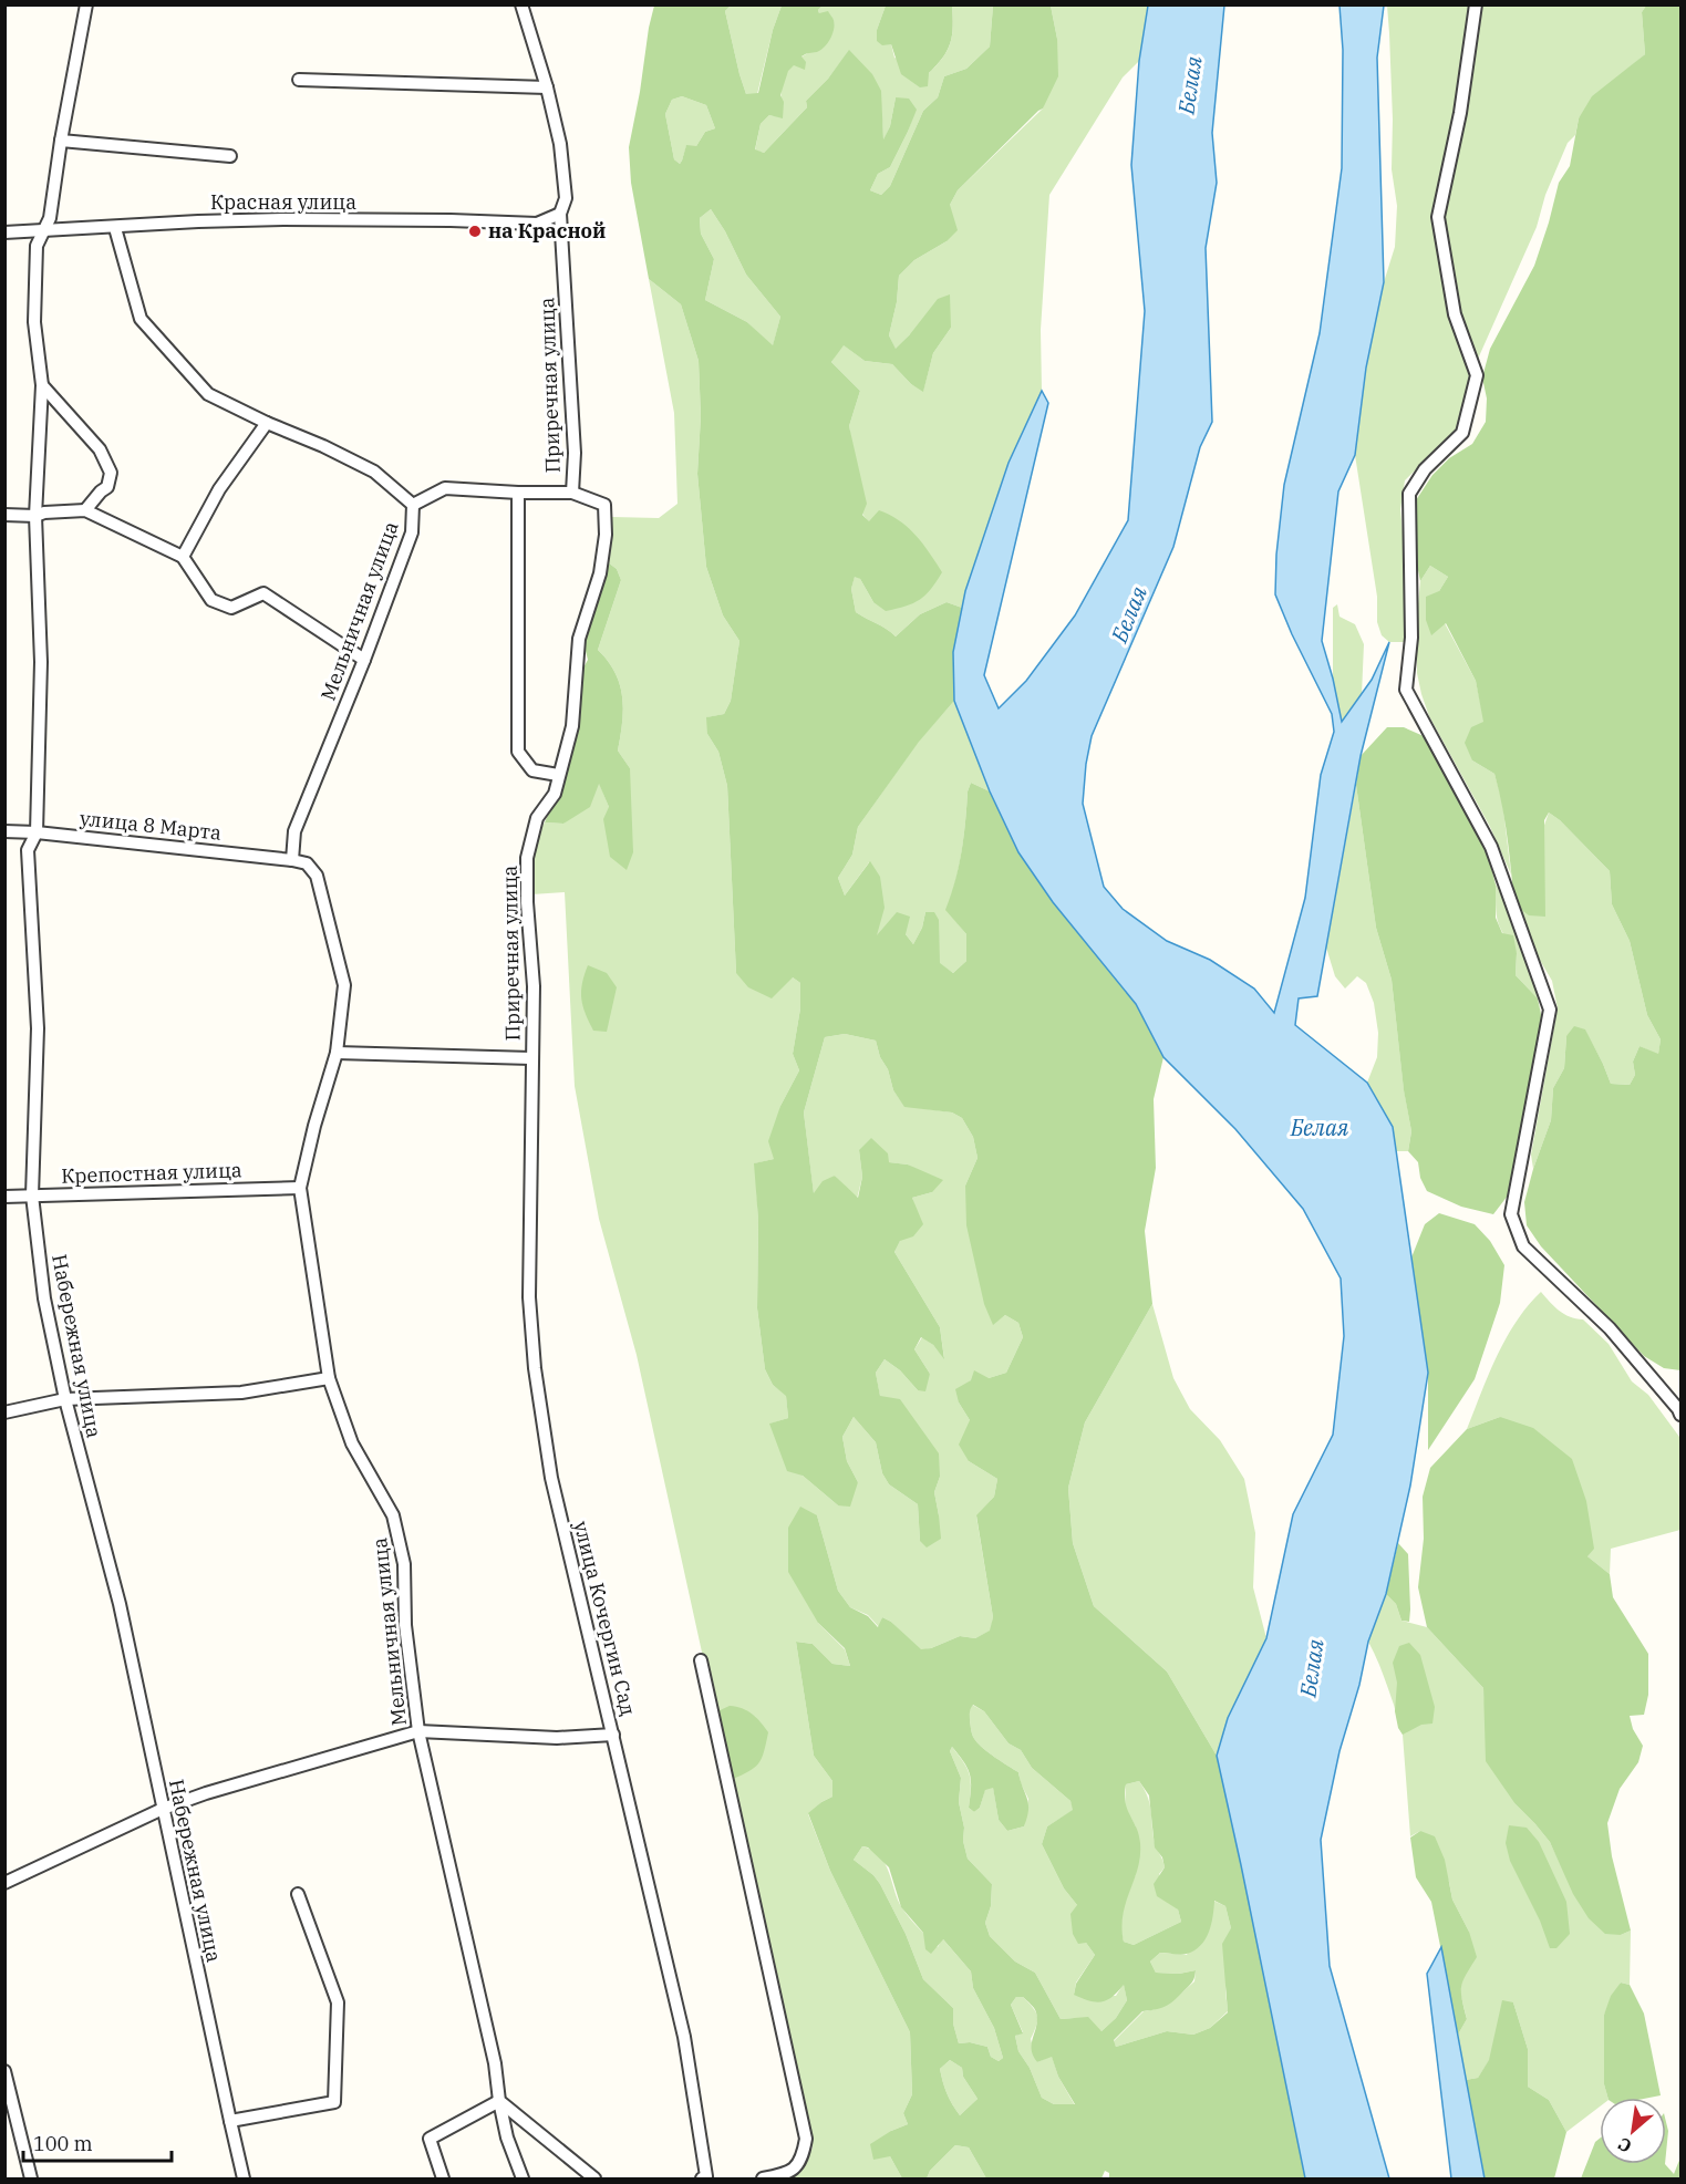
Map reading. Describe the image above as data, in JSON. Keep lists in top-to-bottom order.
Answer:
{
  "streets": {
    "street": [
      "Красная улица",
      "Приречная улица",
      "Мельничная улица",
      "улица 8 Марта",
      "Крепостная улица",
      "Набережная улица",
      "улица Кочергин Сад"
    ]
  },
  "crossings": [
    ["Красная улица", "Приречная улица"],
    ["Красная улица", "Мельничная улица"],
    ["Красная улица", "Набережная улица"],
    ["Приречная улица", "улица Кочергин Сад"],
    ["Мельничная улица", "улица 8 Марта"],
    ["Мельничная улица", "Крепостная улица"],
    ["улица 8 Марта", "Набережная улица"],
    ["Крепостная улица", "Набережная улица"]
  ],
  "water": ["Белая"],
  "places": ["на Красной"],
  "scale_bar": "100 m",
  "north": "bottom left"
}
